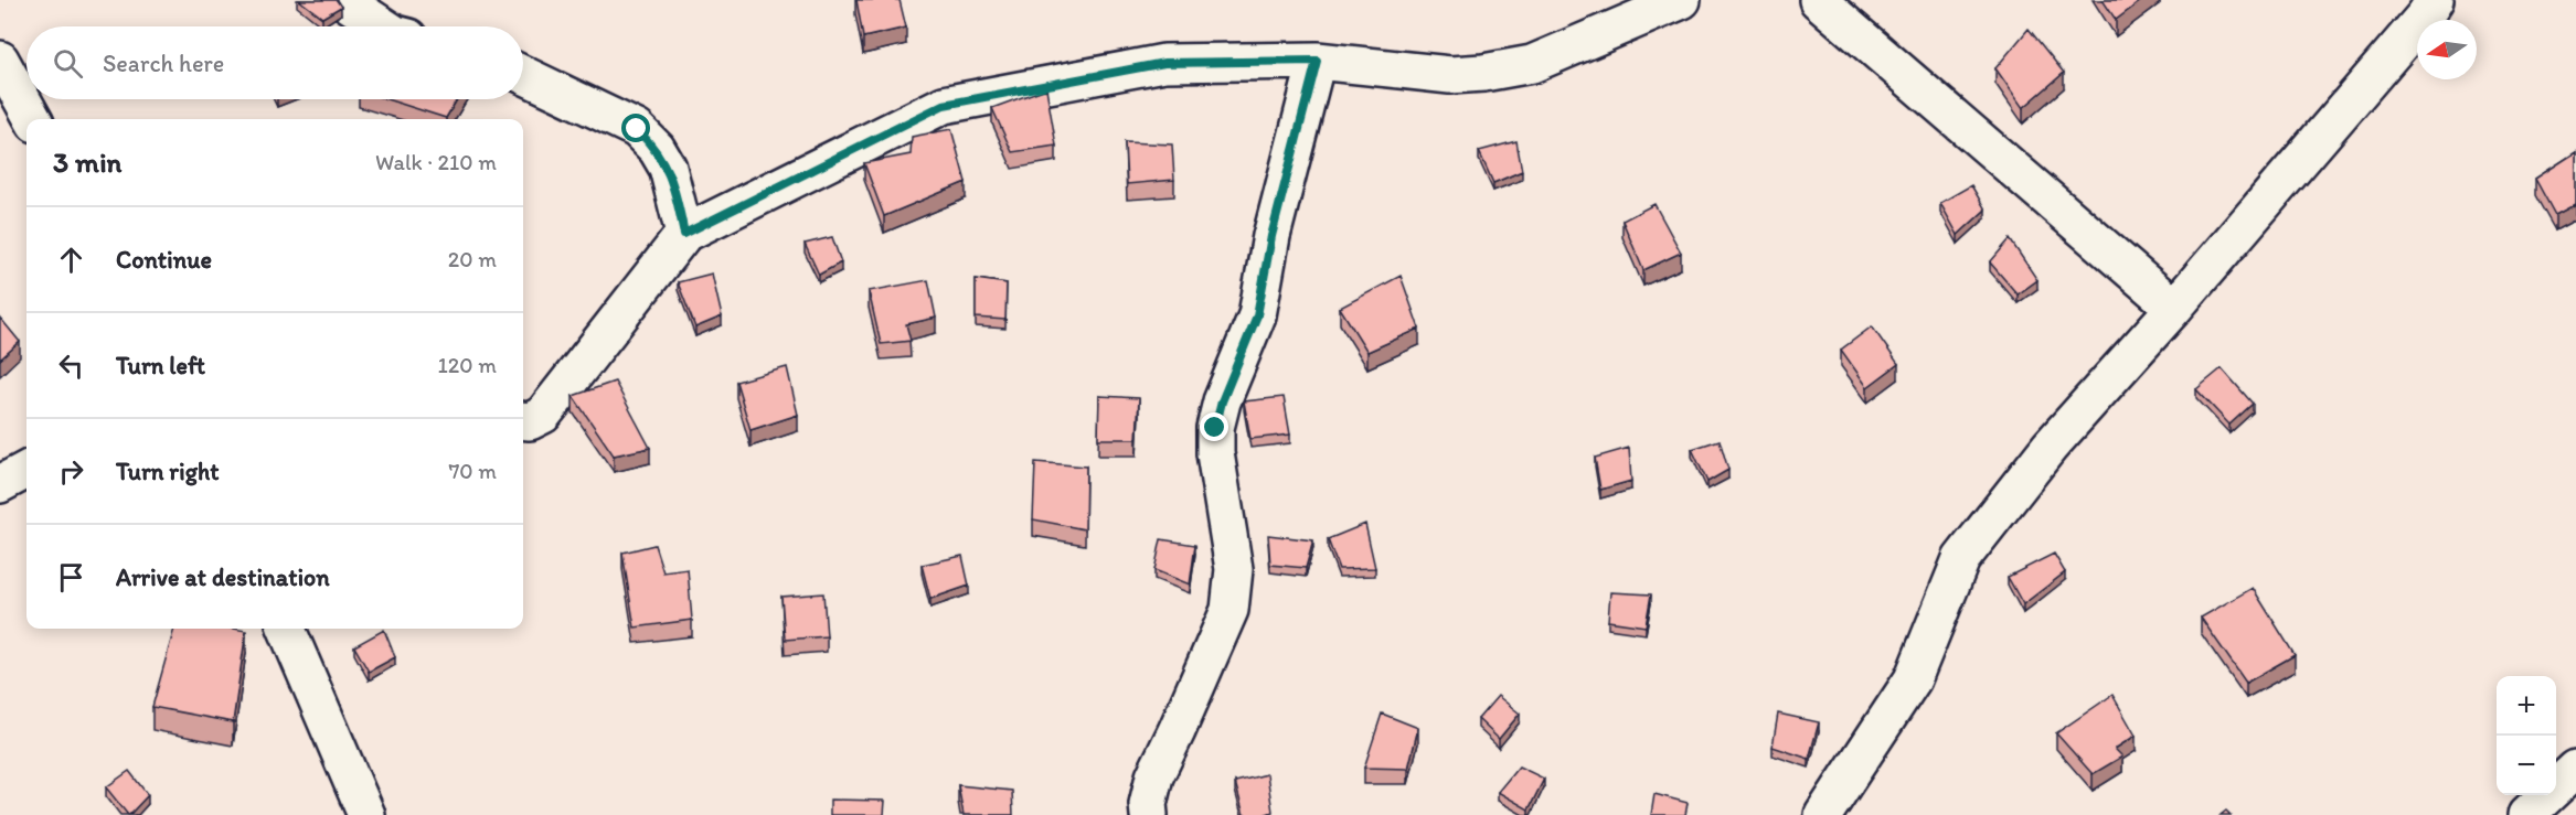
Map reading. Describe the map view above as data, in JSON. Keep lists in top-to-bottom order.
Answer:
{
  "north": "left",
  "page": {
    "search": "Search here",
    "heading": ["3 min", "Walk · 210 m"],
    "list": [
      ["Continue", "20 m"],
      ["Turn left", "120 m"],
      ["Turn right", "70 m"],
      "Arrive at destination"
    ],
    "map_buttons": ["+", "−"]
  }
}
